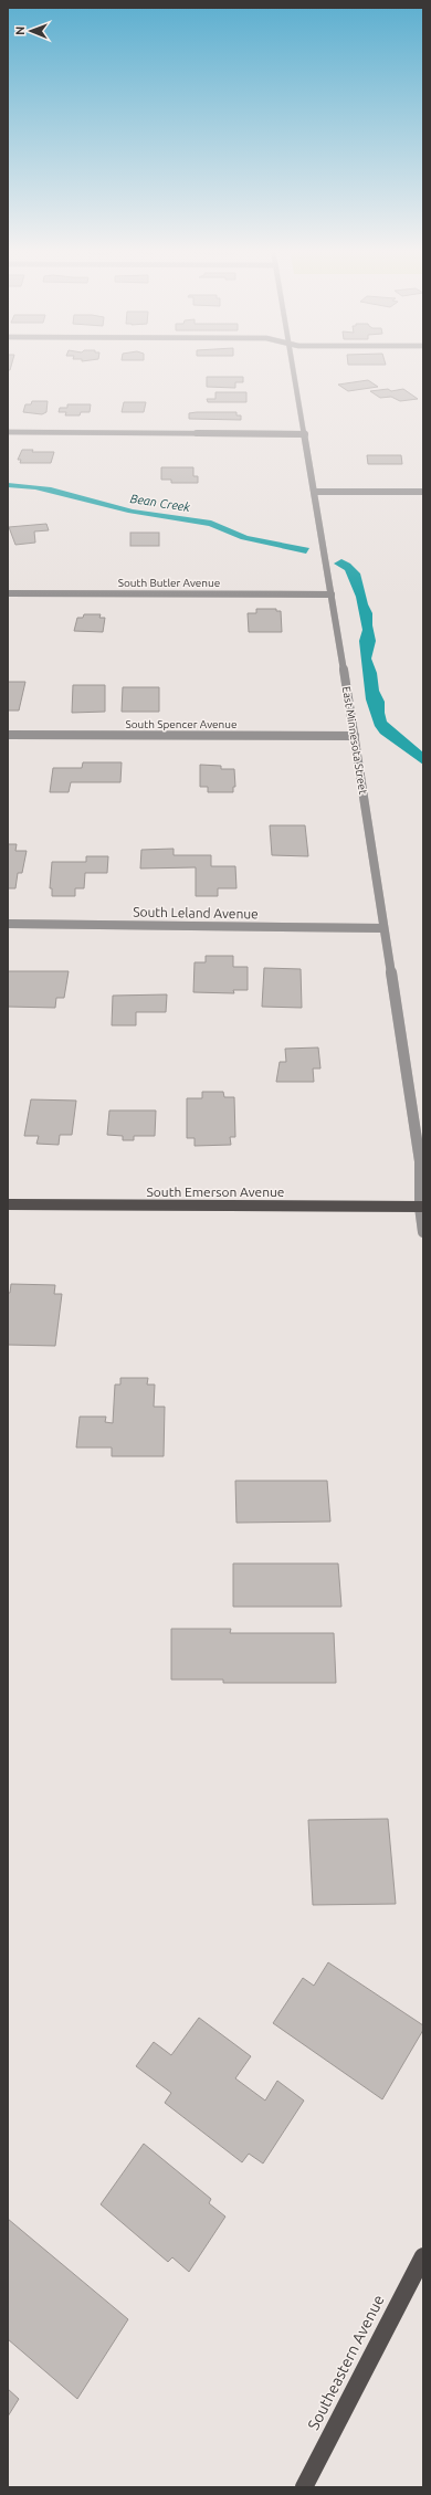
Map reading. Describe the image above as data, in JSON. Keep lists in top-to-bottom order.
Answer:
{
  "streets": {
    "main road": ["South Emerson Avenue", "Southeastern Avenue"],
    "street": [
      "South Butler Avenue",
      "South Spencer Avenue",
      "East Minnesota Street",
      "South Leland Avenue"
    ]
  },
  "crossings": [
    ["South Butler Avenue", "East Minnesota Street"],
    ["South Spencer Avenue", "East Minnesota Street"],
    ["East Minnesota Street", "South Leland Avenue"],
    ["East Minnesota Street", "South Emerson Avenue"]
  ],
  "water": ["Bean Creek"],
  "north": "left"
}
